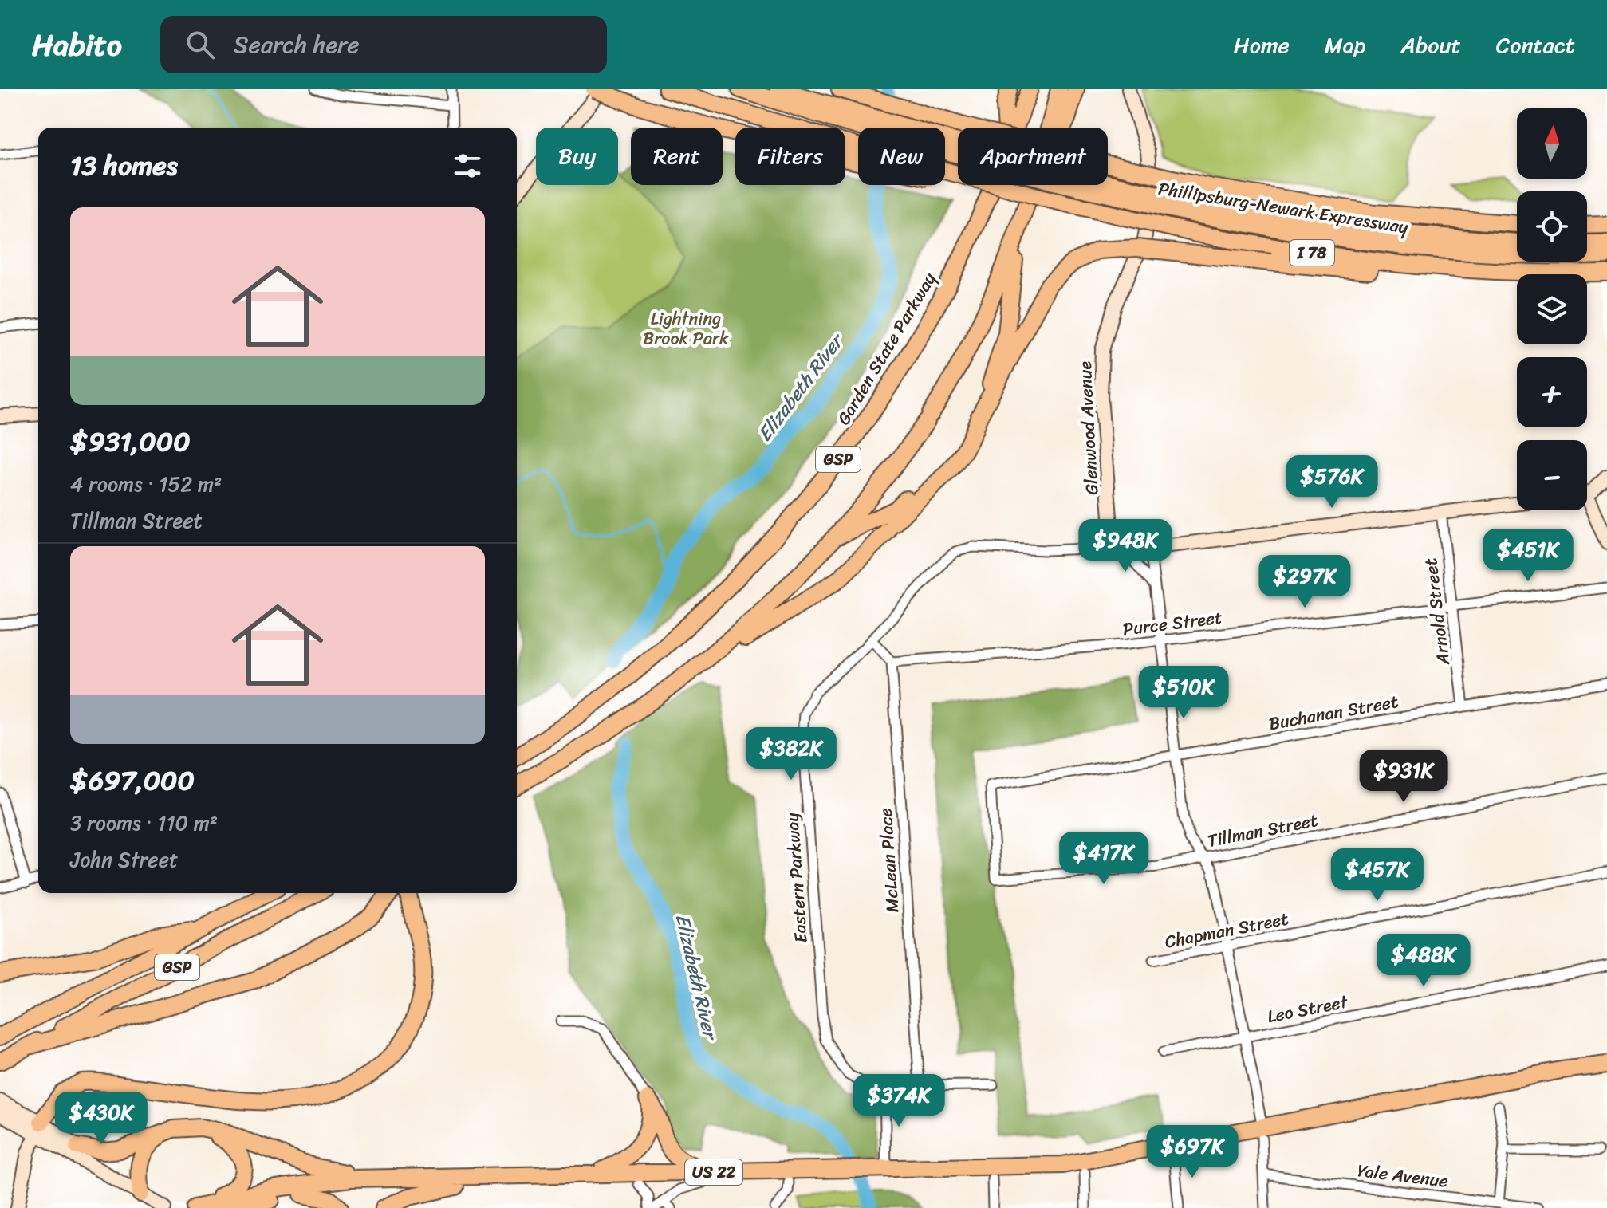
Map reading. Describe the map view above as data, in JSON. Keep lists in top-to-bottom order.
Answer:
{
  "streets": {
    "highway": [
      "Phillipsburg-Newark Expressway",
      "I 78",
      "Garden State Parkway",
      "GSP",
      "US 22"
    ],
    "street": [
      "Glenwood Avenue",
      "Arnold Street",
      "Purce Street",
      "Buchanan Street",
      "Tillman Street",
      "McLean Place",
      "Eastern Parkway",
      "Chapman Street",
      "Leo Street",
      "Yale Avenue"
    ]
  },
  "crossings": [
    ["Glenwood Avenue", "Eastern Parkway"],
    ["Arnold Street", "Purce Street"],
    ["Arnold Street", "Buchanan Street"],
    ["Purce Street", "McLean Place"],
    ["Buchanan Street", "Tillman Street"],
    ["McLean Place", "Eastern Parkway"]
  ],
  "water": ["Elizabeth River"],
  "parks": ["Lightning Brook Park"],
  "north": "top",
  "page": {
    "header": "Habito",
    "search": "Search here",
    "nav": [
      "Home",
      "Map",
      "About",
      "Contact"
    ],
    "map_buttons": ["+", "−"],
    "chip": [
      "Buy",
      "Rent",
      "Filters",
      "New",
      "Apartment"
    ],
    "heading": "13 homes",
    "list": [
      {
        "name": "$931,000",
        "note": "4 rooms · 152 m² · Tillman Street"
      },
      {
        "name": "$697,000",
        "note": "3 rooms · 110 m² · John Street"
      }
    ],
    "price": [
      "$576K",
      "$948K",
      "$451K",
      "$297K",
      "$510K",
      "$382K",
      "$931K",
      "$417K",
      "$457K",
      "$488K",
      "$374K",
      "$430K",
      "$697K"
    ]
  }
}
